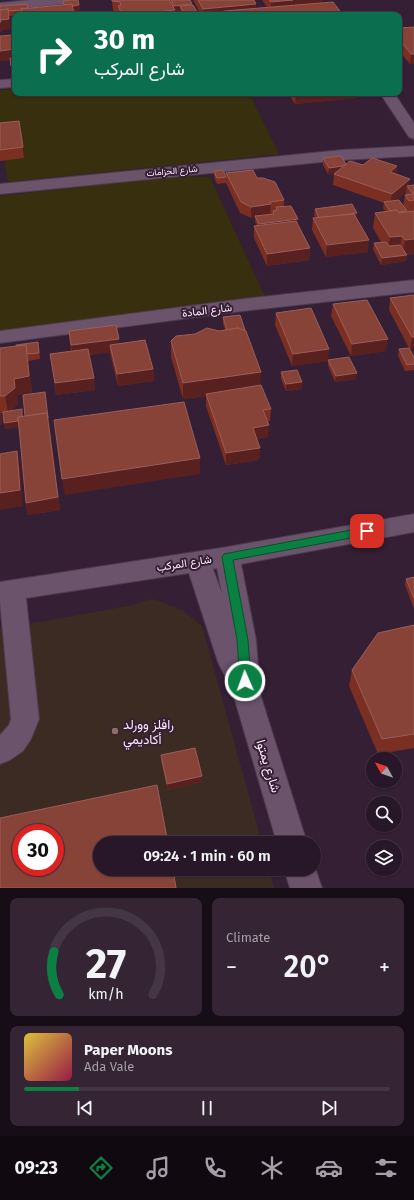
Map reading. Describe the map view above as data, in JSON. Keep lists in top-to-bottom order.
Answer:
{
  "streets": {
    "street": [
      "شارع الحزامات",
      "شارع المادة",
      "شارع المركب",
      "شارع يمتوا"
    ]
  },
  "crossings": [
    ["شارع المركب", "شارع يمتوا"]
  ],
  "places": ["رافلز وورلد أكاديمي"],
  "north": "top left",
  "page": {
    "turn": ["30 m", "شارع المركب"],
    "limit": "30",
    "trip": "09:24 · 1 min · 60 m",
    "tile": "Climate",
    "heat": ["−", "20°", "+"],
    "song": ["Paper Moons", "Ada Vale"],
    "tabs": "09:23",
    "gauge": ["27", "km/h"]
  }
}
